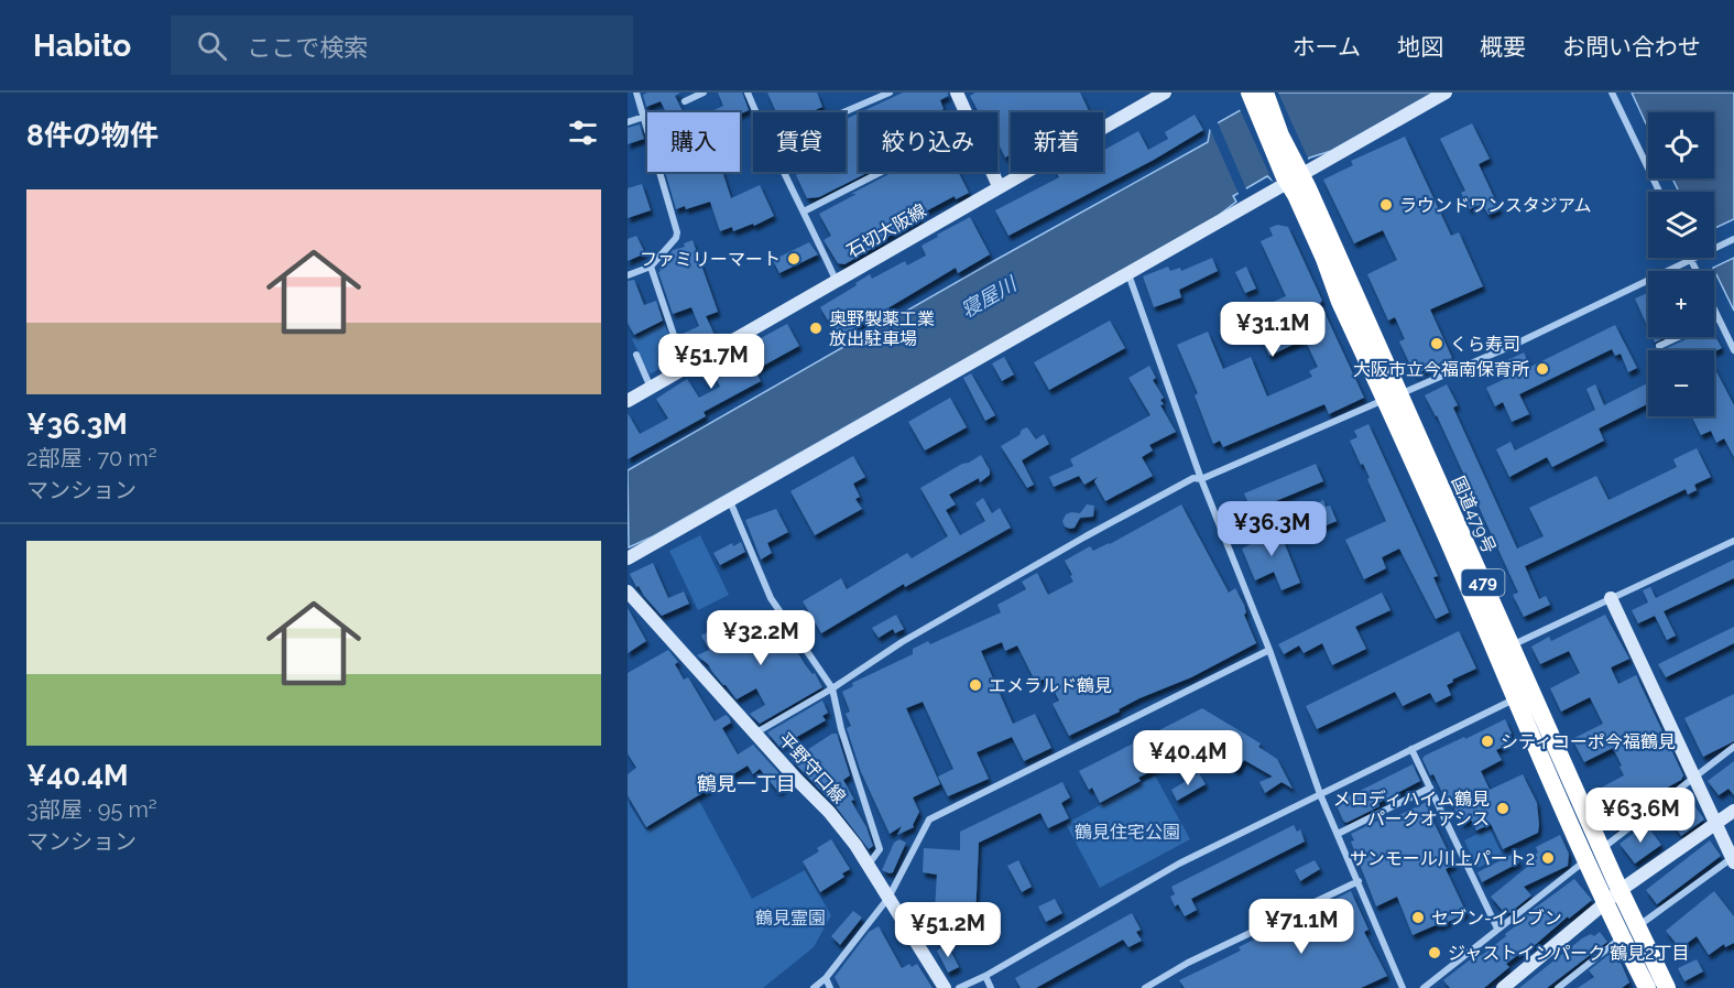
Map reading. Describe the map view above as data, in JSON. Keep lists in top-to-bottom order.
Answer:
{
  "streets": {
    "highway": ["国道479号", "479"],
    "street": ["石切大阪線", "平野守口線"]
  },
  "districts": ["鶴見一丁目"],
  "water": ["寝屋川"],
  "parks": ["鶴見住宅公園", "鶴見霊園"],
  "places": [
    "ラウンドワンスタジアム",
    "ファミリーマート",
    "奥野製薬工業 放出駐車場",
    "くら寿司",
    "大阪市立今福南保育所",
    "エメラルド鶴見",
    "シティコーポ今福鶴見",
    "メロディハイム鶴見 パークオアシス",
    "サンモール川上パート2",
    "セブン-イレブン",
    "ジャストインパーク 鶴見2丁目"
  ],
  "page": {
    "header": "Habito",
    "search": "ここで検索",
    "nav": [
      "ホーム",
      "地図",
      "概要",
      "お問い合わせ"
    ],
    "heading": "8件の物件",
    "map_buttons": ["+", "−"],
    "chip": [
      "購入",
      "賃貸",
      "絞り込み",
      "新着"
    ],
    "list": [
      {
        "name": "¥36.3M",
        "note": "2部屋 · 70 m² · マンション"
      },
      {
        "name": "¥40.4M",
        "note": "3部屋 · 95 m² · マンション"
      }
    ],
    "price": [
      "¥31.1M",
      "¥51.7M",
      "¥36.3M",
      "¥32.2M",
      "¥40.4M",
      "¥63.6M",
      "¥71.1M",
      "¥51.2M"
    ]
  }
}
